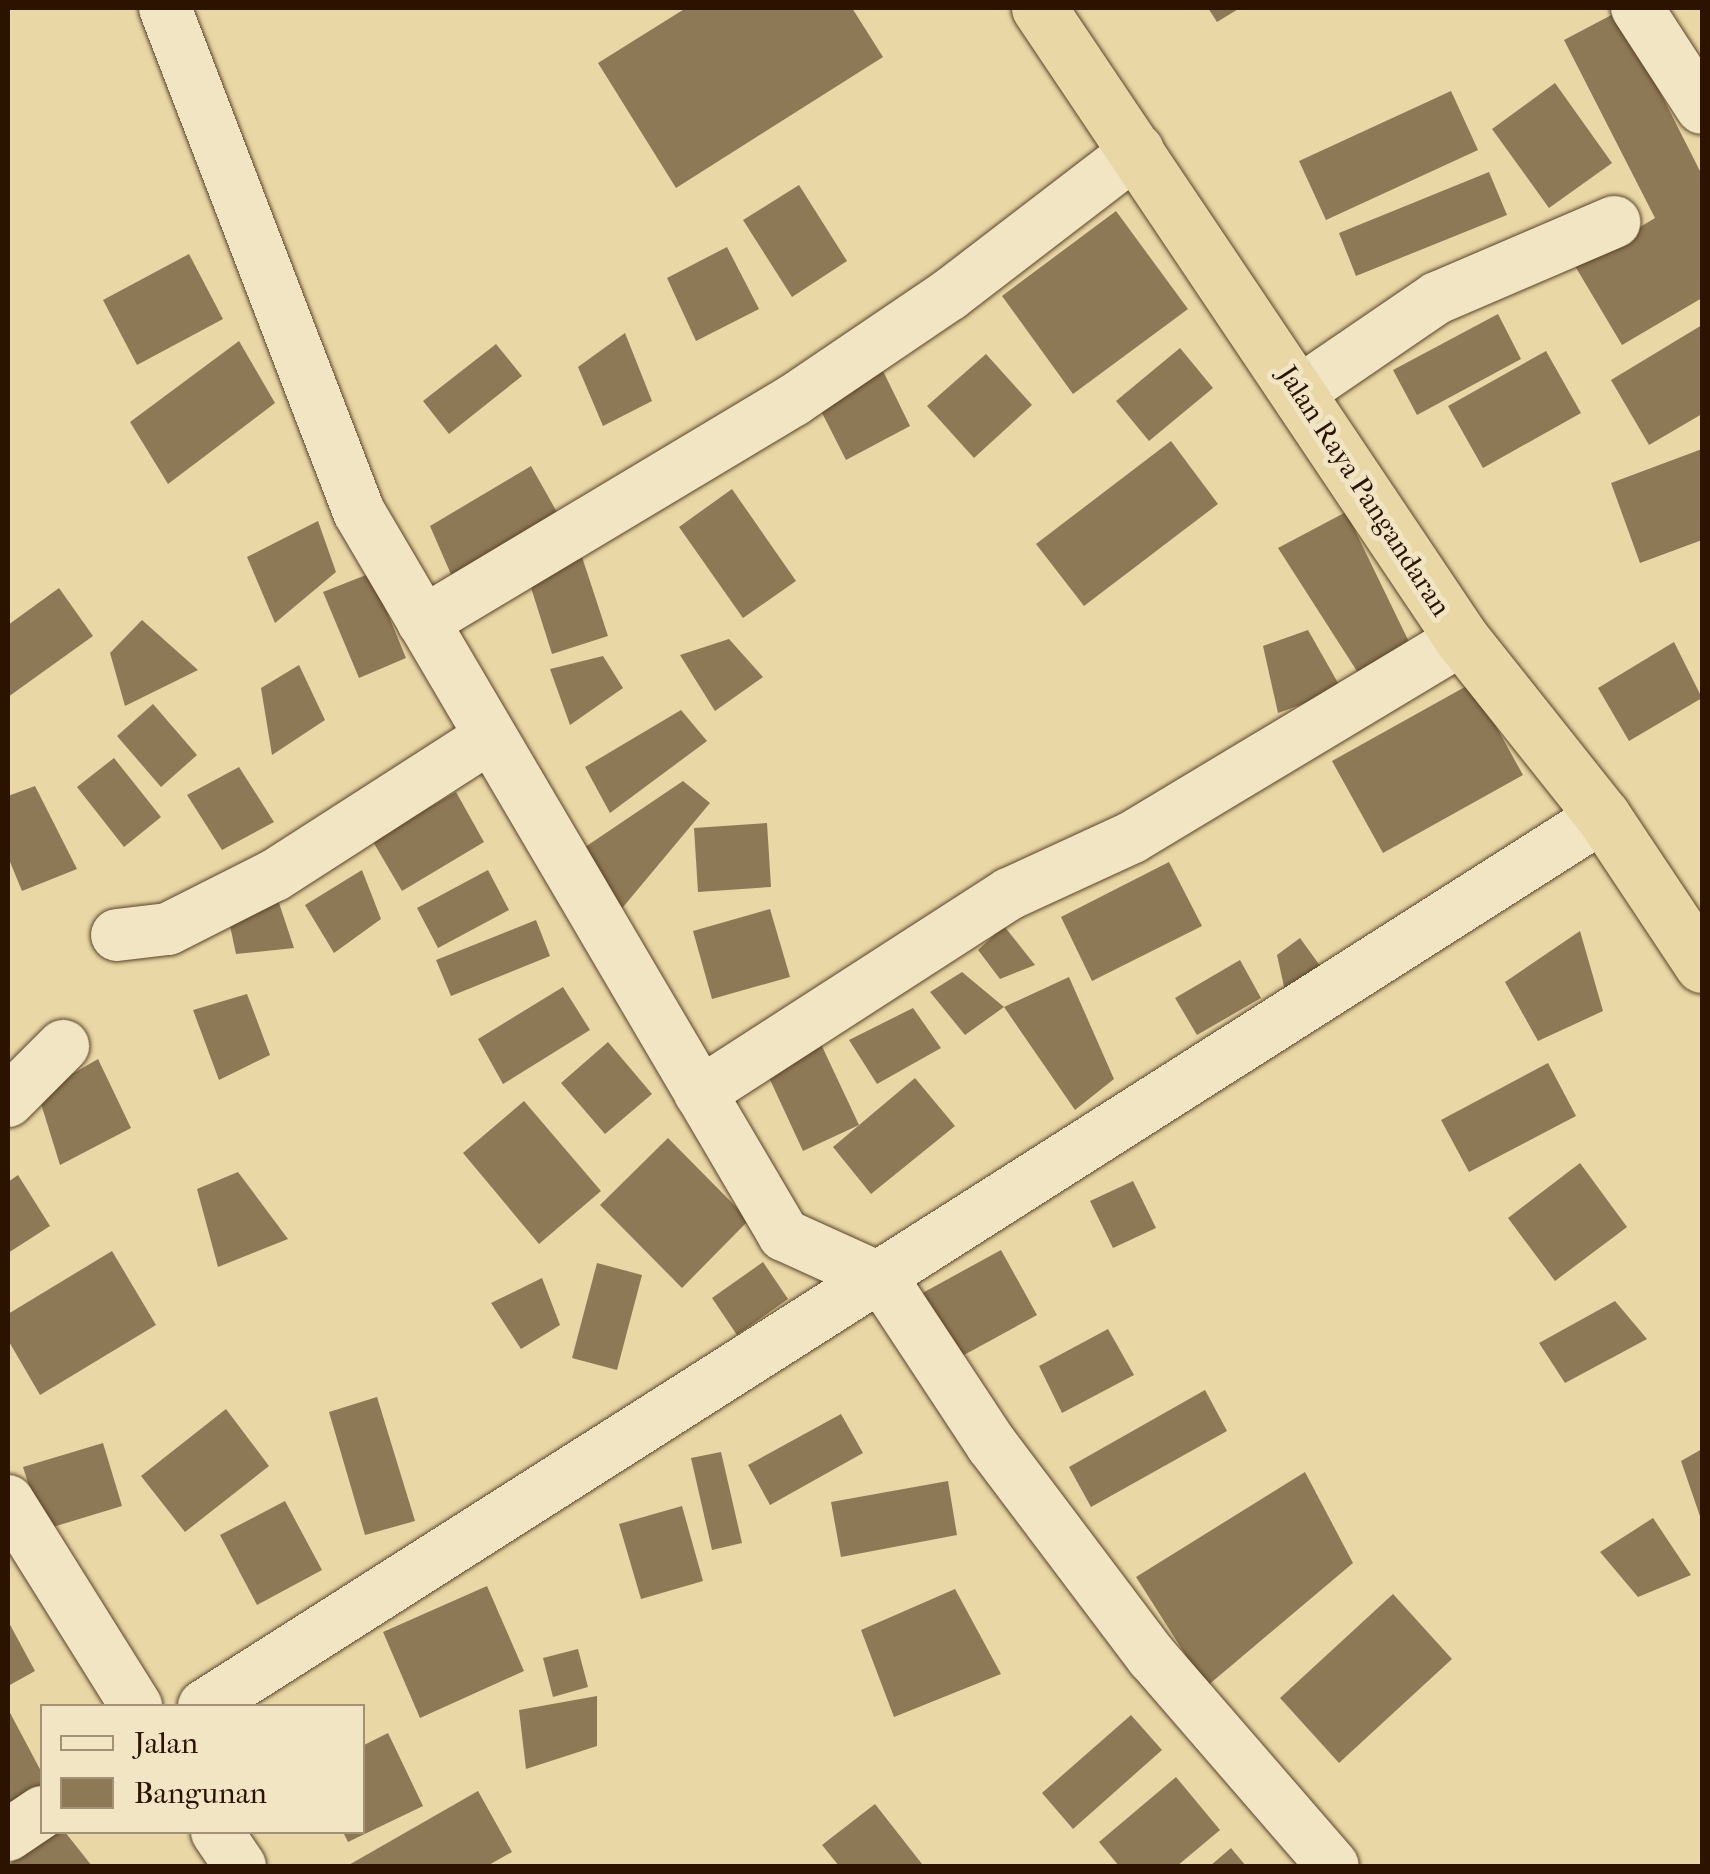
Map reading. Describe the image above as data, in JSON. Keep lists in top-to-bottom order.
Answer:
{
  "streets": {
    "highway": ["Jalan Raya Pangandaran"]
  },
  "legend": ["Jalan", "Bangunan"]
}
